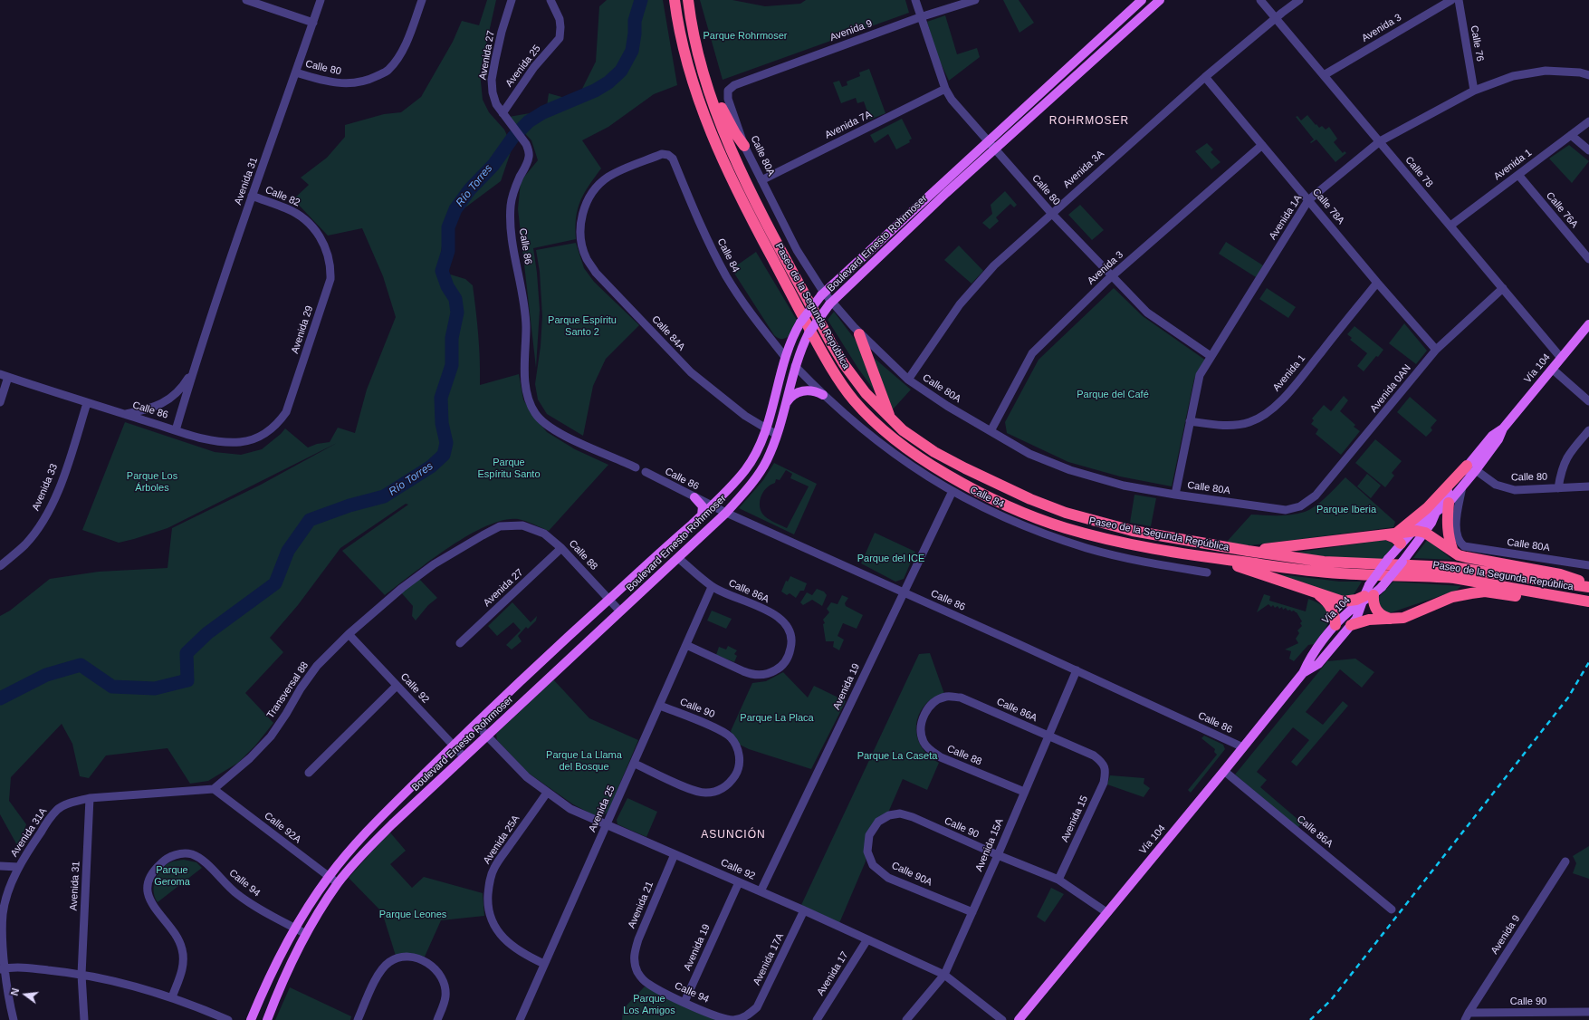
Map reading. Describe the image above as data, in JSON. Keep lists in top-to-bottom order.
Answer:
{
  "streets": {
    "highway": ["Paseo de la Segunda República"],
    "main road": ["Boulevard Ernesto Rohrmoser", "Vía 104"],
    "street": [
      "Avenida 3",
      "Avenida 9",
      "Calle 76",
      "Avenida 27",
      "Avenida 25",
      "Calle 80",
      "Avenida 7A",
      "Calle 80A",
      "Avenida 1",
      "Avenida 3A",
      "Calle 78",
      "Avenida 31",
      "Calle 82",
      "Calle 78A",
      "Calle 76A",
      "Avenida 1A",
      "Calle 86",
      "Calle 84",
      "Avenida 29",
      "Calle 84A",
      "Avenida 0AN",
      "Avenida 33",
      "Calle 88",
      "Calle 86A",
      "Avenida 19",
      "Calle 92",
      "Transversal 88",
      "Calle 90",
      "Avenida 15",
      "Calle 92A",
      "Avenida 31A",
      "Avenida 25A",
      "Avenida 15A",
      "Calle 90A",
      "Calle 94",
      "Avenida 21",
      "Avenida 17A",
      "Avenida 17"
    ]
  },
  "crossings": [
    ["Avenida 3", "Calle 80"],
    ["Avenida 3", "Calle 80A"],
    ["Avenida 3", "Calle 78"],
    ["Avenida 3", "Calle 78A"],
    ["Avenida 9", "Calle 80"],
    ["Avenida 9", "Calle 80A"],
    ["Avenida 9", "Calle 90"],
    ["Calle 76", "Avenida 1A"],
    ["Avenida 27", "Avenida 25"],
    ["Avenida 27", "Calle 86"],
    ["Avenida 27", "Calle 88"],
    ["Avenida 25", "Calle 86A"],
    ["Avenida 25", "Calle 92"],
    ["Avenida 25", "Calle 90"],
    ["Avenida 25", "Avenida 25A"],
    ["Calle 80", "Avenida 7A"],
    ["Calle 80", "Avenida 3A"],
    ["Calle 80", "Avenida 31"],
    ["Calle 80", "Avenida 1A"],
    ["Calle 80", "Boulevard Ernesto Rohrmoser"],
    ["Calle 80", "Vía 104"],
    ["Avenida 7A", "Calle 80A"],
    ["Calle 80A", "Avenida 3A"],
    ["Calle 80A", "Avenida 1A"],
    ["Calle 80A", "Boulevard Ernesto Rohrmoser"],
    ["Calle 80A", "Vía 104"],
    ["Calle 80A", "Avenida 0AN"],
    ["Avenida 1", "Calle 78"],
    ["Avenida 1", "Calle 78A"],
    ["Avenida 1", "Calle 76A"],
    ["Avenida 1", "Avenida 1A"],
    ["Avenida 3A", "Calle 78"],
    ["Avenida 3A", "Calle 78A"],
    ["Calle 78", "Avenida 1A"],
    ["Calle 78", "Vía 104"],
    ["Calle 78", "Avenida 0AN"],
    ["Avenida 31", "Calle 82"],
    ["Avenida 31", "Calle 86"],
    ["Avenida 31", "Avenida 31A"],
    ["Calle 82", "Avenida 29"],
    ["Calle 78A", "Avenida 1A"],
    ["Calle 78A", "Avenida 0AN"],
    ["Boulevard Ernesto Rohrmoser", "Calle 86"],
    ["Boulevard Ernesto Rohrmoser", "Calle 84"],
    ["Boulevard Ernesto Rohrmoser", "Calle 84A"],
    ["Boulevard Ernesto Rohrmoser", "Calle 88"],
    ["Boulevard Ernesto Rohrmoser", "Calle 86A"],
    ["Boulevard Ernesto Rohrmoser", "Calle 92"],
    ["Boulevard Ernesto Rohrmoser", "Calle 92A"],
    ["Boulevard Ernesto Rohrmoser", "Calle 94"],
    ["Calle 86", "Avenida 29"],
    ["Calle 86", "Vía 104"],
    ["Calle 86", "Avenida 33"],
    ["Calle 86", "Avenida 19"],
    ["Calle 86", "Avenida 15A"],
    ["Calle 84", "Calle 84A"],
    ["Calle 84", "Avenida 19"],
    ["Vía 104", "Calle 86A"],
    ["Vía 104", "Calle 90"],
    ["Calle 88", "Calle 86A"],
    ["Calle 88", "Transversal 88"],
    ["Calle 88", "Avenida 15A"],
    ["Calle 86A", "Avenida 15"],
    ["Calle 86A", "Avenida 15A"],
    ["Avenida 19", "Calle 92"],
    ["Avenida 19", "Calle 94"],
    ["Calle 92", "Transversal 88"],
    ["Calle 92", "Avenida 25A"],
    ["Calle 92", "Avenida 15A"],
    ["Calle 92", "Avenida 21"],
    ["Calle 92", "Avenida 17A"],
    ["Calle 92", "Avenida 17"],
    ["Transversal 88", "Calle 92A"],
    ["Calle 90", "Avenida 15"],
    ["Calle 90", "Avenida 15A"],
    ["Calle 90", "Calle 90A"],
    ["Avenida 15A", "Calle 90A"],
    ["Calle 94", "Avenida 21"],
    ["Calle 94", "Avenida 17A"]
  ],
  "districts": ["ROHRMOSER", "ASUNCIÓN"],
  "water": ["Río Torres"],
  "parks": [
    "Parque Rohrmoser",
    "Parque Espíritu Santo 2",
    "Parque del Café",
    "Parque Espíritu Santo",
    "Parque Los Árboles",
    "Parque Iberia",
    "Parque del ICE",
    "Parque La Placa",
    "Parque La Llama del Bosque",
    "Parque La Caseta",
    "Parque Geroma",
    "Parque Leones",
    "Parque Los Amigos"
  ],
  "north": "left"
}
